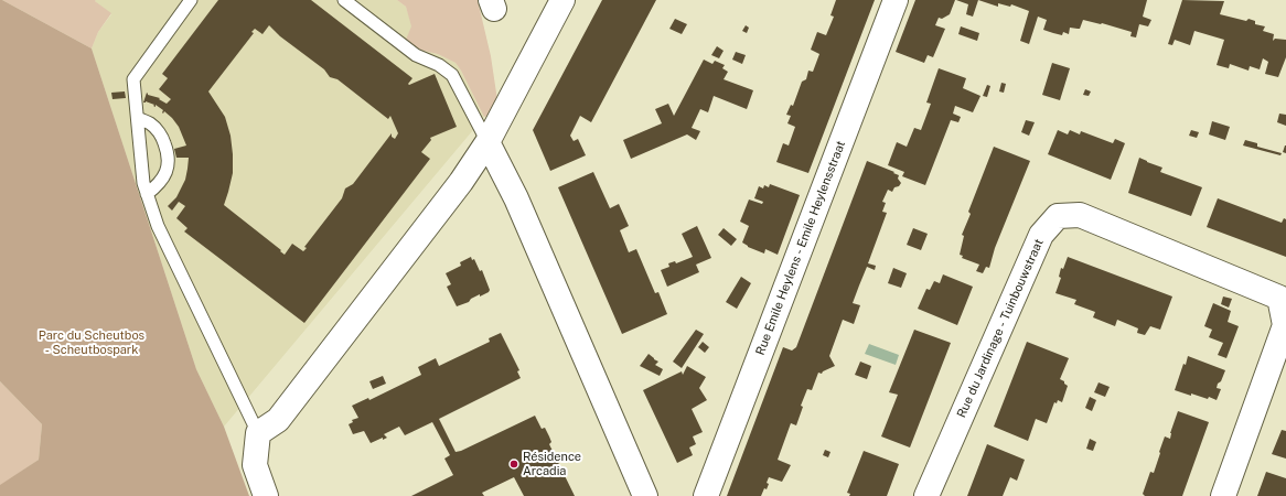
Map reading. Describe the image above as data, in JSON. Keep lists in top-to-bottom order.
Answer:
{
  "streets": {
    "street": ["Rue Emile Heylens - Emile Heylensstraat", "Rue du Jardinage - Tuinbouwstraat"]
  },
  "parks": ["Parc du Scheutbos - Scheutbospark"],
  "places": ["Résidence Arcadia"]
}
